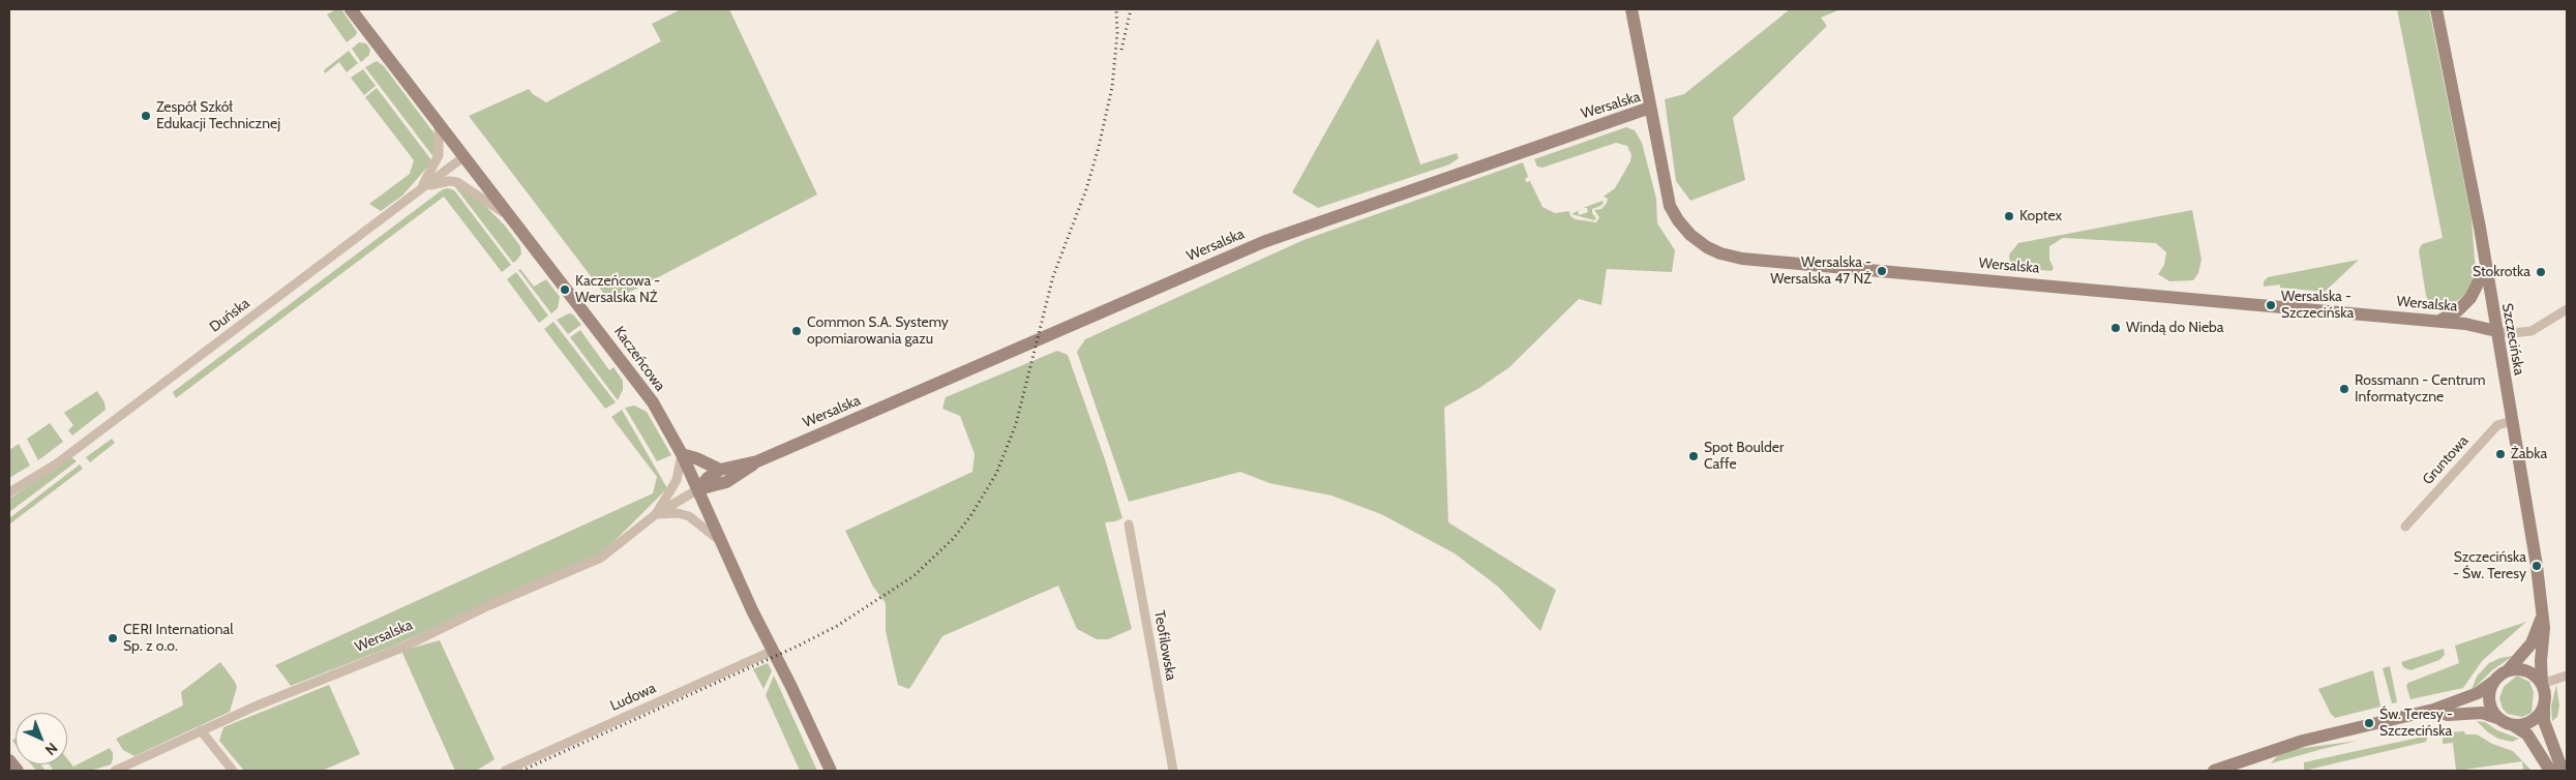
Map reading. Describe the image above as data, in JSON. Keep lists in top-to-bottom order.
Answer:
{
  "streets": {
    "street": [
      "Wersalska",
      "Duńska",
      "Szczecińska",
      "Kaczeńcowa",
      "Gruntowa",
      "Teofilowska",
      "Ludowa"
    ]
  },
  "crossings": [
    ["Wersalska", "Szczecińska"],
    ["Wersalska", "Kaczeńcowa"],
    ["Duńska", "Kaczeńcowa"],
    ["Szczecińska", "Gruntowa"],
    ["Kaczeńcowa", "Ludowa"]
  ],
  "places": [
    "Zespół Szkół Edukacji Technicznej",
    "Koptex",
    "Wersalska - Wersalska 47 NŻ",
    "Stokrotka",
    "Kaczeńcowa - Wersalska NŻ",
    "Wersalska - Szczecińska",
    "Windą do Nieba",
    "Common S.A. Systemy opomiarowania gazu",
    "Rossmann - Centrum Informatyczne",
    "Żabka",
    "Spot Boulder Caffe",
    "Szczecińska - Św. Teresy",
    "CERI International Sp. z o.o.",
    "Św. Teresy - Szczecińska"
  ],
  "north": "bottom right"
}
